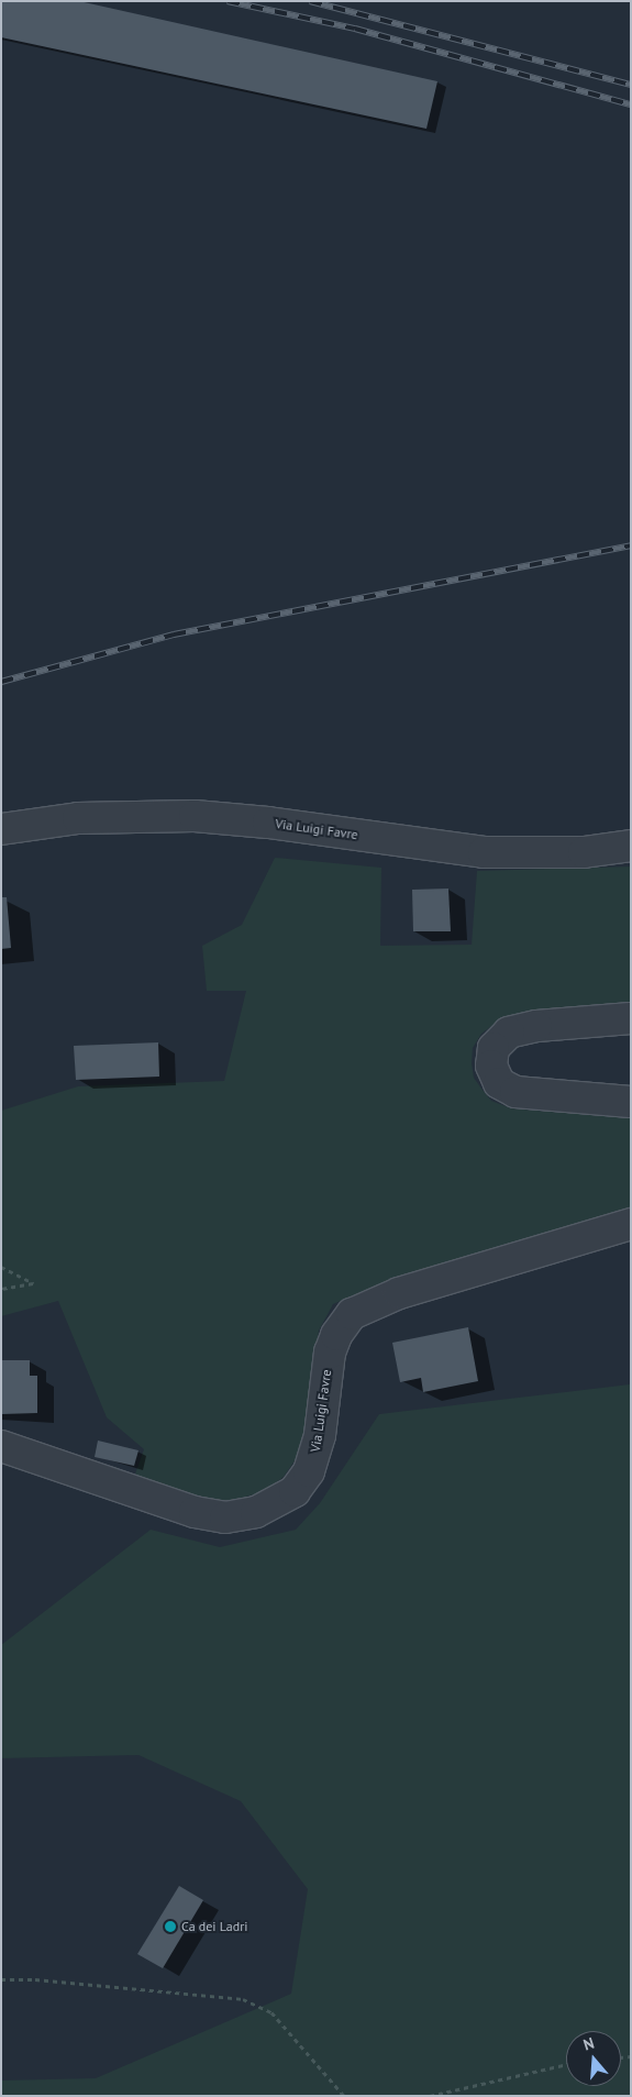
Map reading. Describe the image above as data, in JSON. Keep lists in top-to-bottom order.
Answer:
{
  "streets": {
    "street": ["Via Luigi Favre"]
  },
  "places": ["Ca dei Ladri"],
  "north": "top"
}
